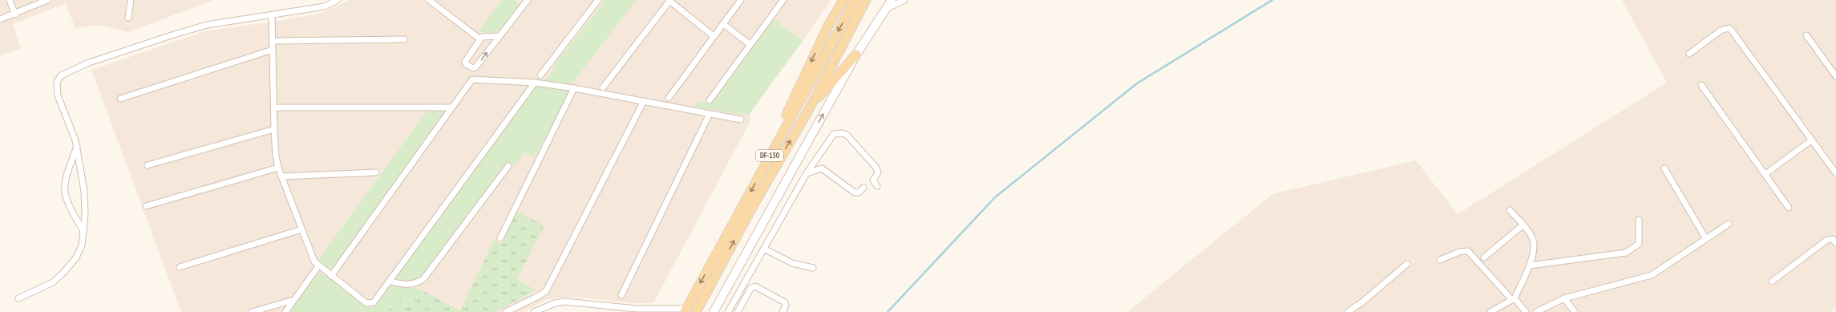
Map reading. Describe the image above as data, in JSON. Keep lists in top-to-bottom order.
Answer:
{
  "streets": {
    "main road": ["DF-150"]
  }
}
